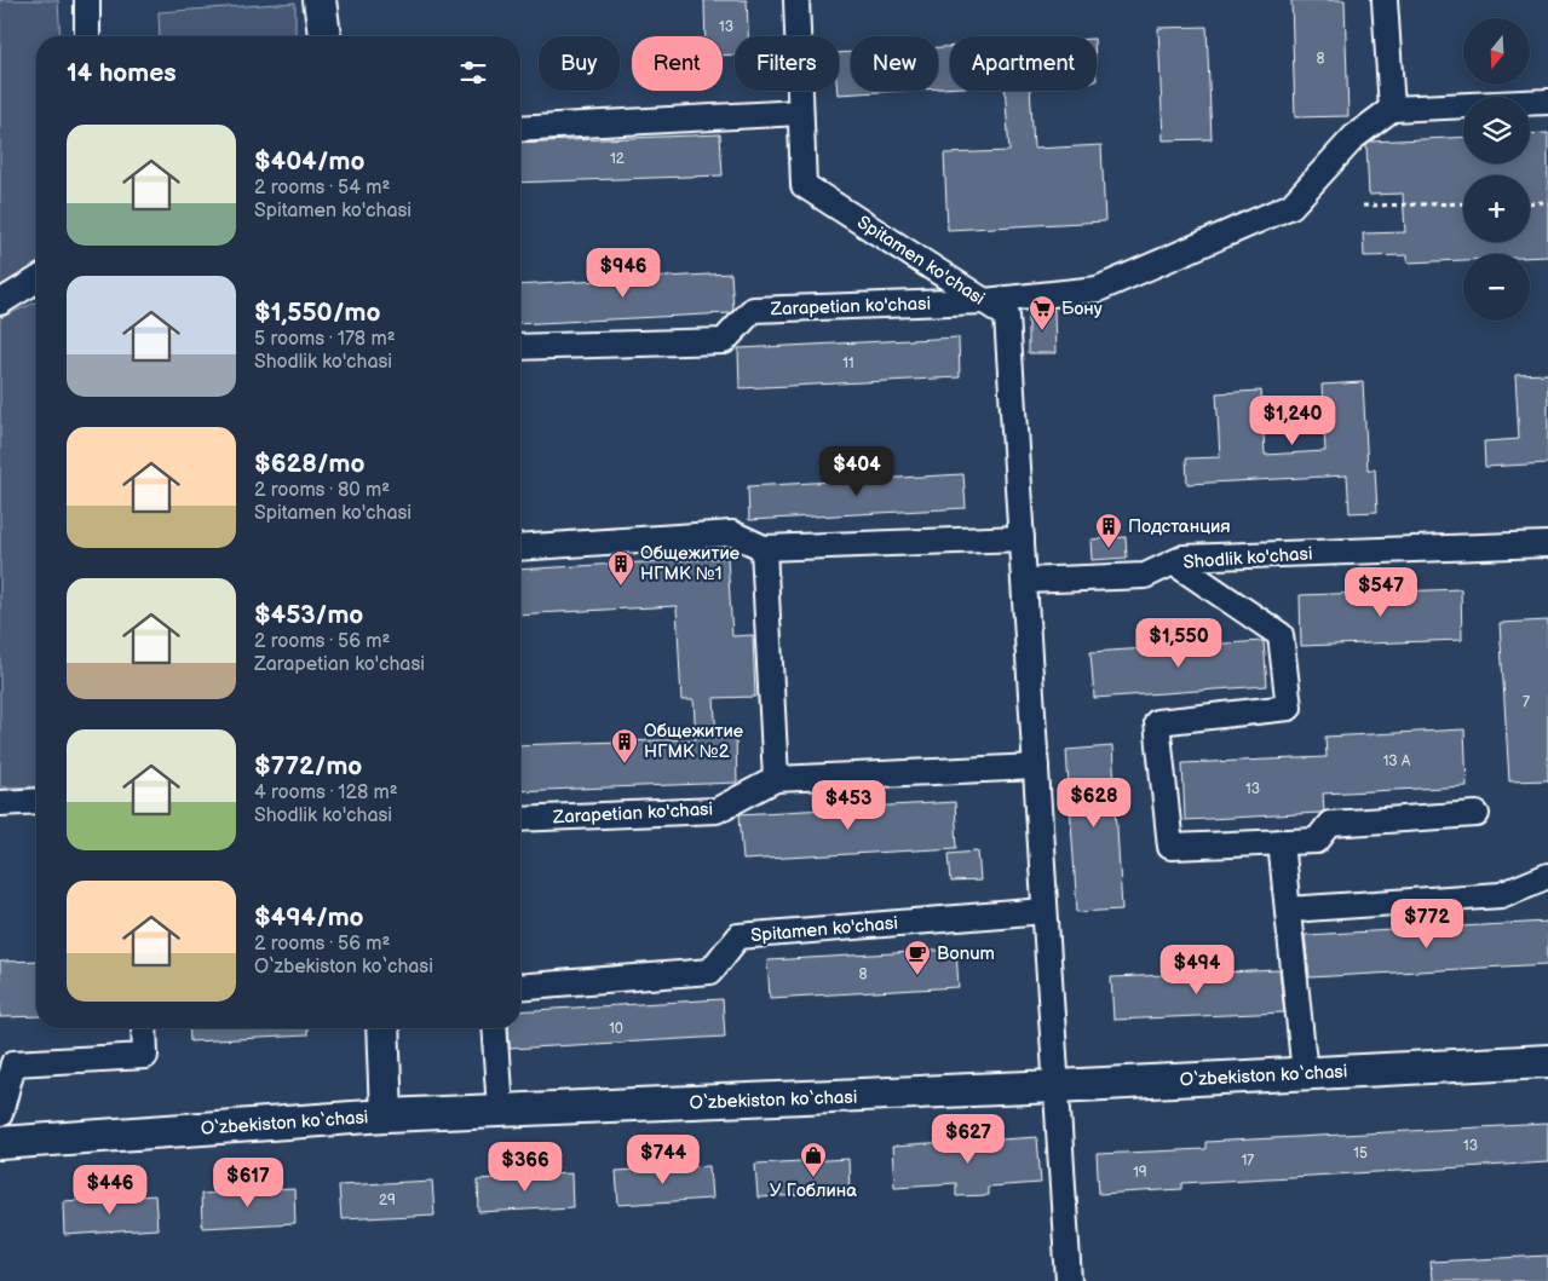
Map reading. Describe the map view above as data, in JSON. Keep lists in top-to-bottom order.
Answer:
{
  "streets": {
    "street": [
      "Spitamen ko'chasi",
      "Zarapetian ko'chasi",
      "Shodlik ko'chasi",
      "O‘zbekiston ko‘chasi"
    ]
  },
  "crossings": [
    ["Spitamen ko'chasi", "Zarapetian ko'chasi"],
    ["Spitamen ko'chasi", "Shodlik ko'chasi"],
    ["Spitamen ko'chasi", "O‘zbekiston ko‘chasi"]
  ],
  "places": {
    "supermarket": ["Бону"],
    "building": ["Подстанция", "Общежитие НГМК №1", "Общежитие НГМК №2"],
    "cafe": ["Bonum"],
    "shop": ["У Гоблина"]
  },
  "house_numbers": [
    "13",
    "8",
    "12",
    "11",
    "7",
    "13 А",
    "13",
    "8",
    "10",
    "13",
    "15",
    "17",
    "19",
    "29"
  ],
  "north": "bottom",
  "page": {
    "map_buttons": ["+", "−"],
    "chip": [
      "Buy",
      "Rent",
      "Filters",
      "New",
      "Apartment"
    ],
    "heading": "14 homes",
    "list": [
      {
        "name": "$404/mo",
        "note": "2 rooms · 54 m² · Spitamen ko'chasi"
      },
      {
        "name": "$1,550/mo",
        "note": "5 rooms · 178 m² · Shodlik ko'chasi"
      },
      {
        "name": "$628/mo",
        "note": "2 rooms · 80 m² · Spitamen ko'chasi"
      },
      {
        "name": "$453/mo",
        "note": "2 rooms · 56 m² · Zarapetian ko'chasi"
      },
      {
        "name": "$772/mo",
        "note": "4 rooms · 128 m² · Shodlik ko'chasi"
      },
      {
        "name": "$494/mo",
        "note": "2 rooms · 56 m² · O‘zbekiston ko‘chasi"
      }
    ],
    "price": [
      "$946",
      "$1,240",
      "$404",
      "$547",
      "$1,550",
      "$628",
      "$453",
      "$772",
      "$494",
      "$627",
      "$744",
      "$366",
      "$617",
      "$446"
    ]
  }
}
